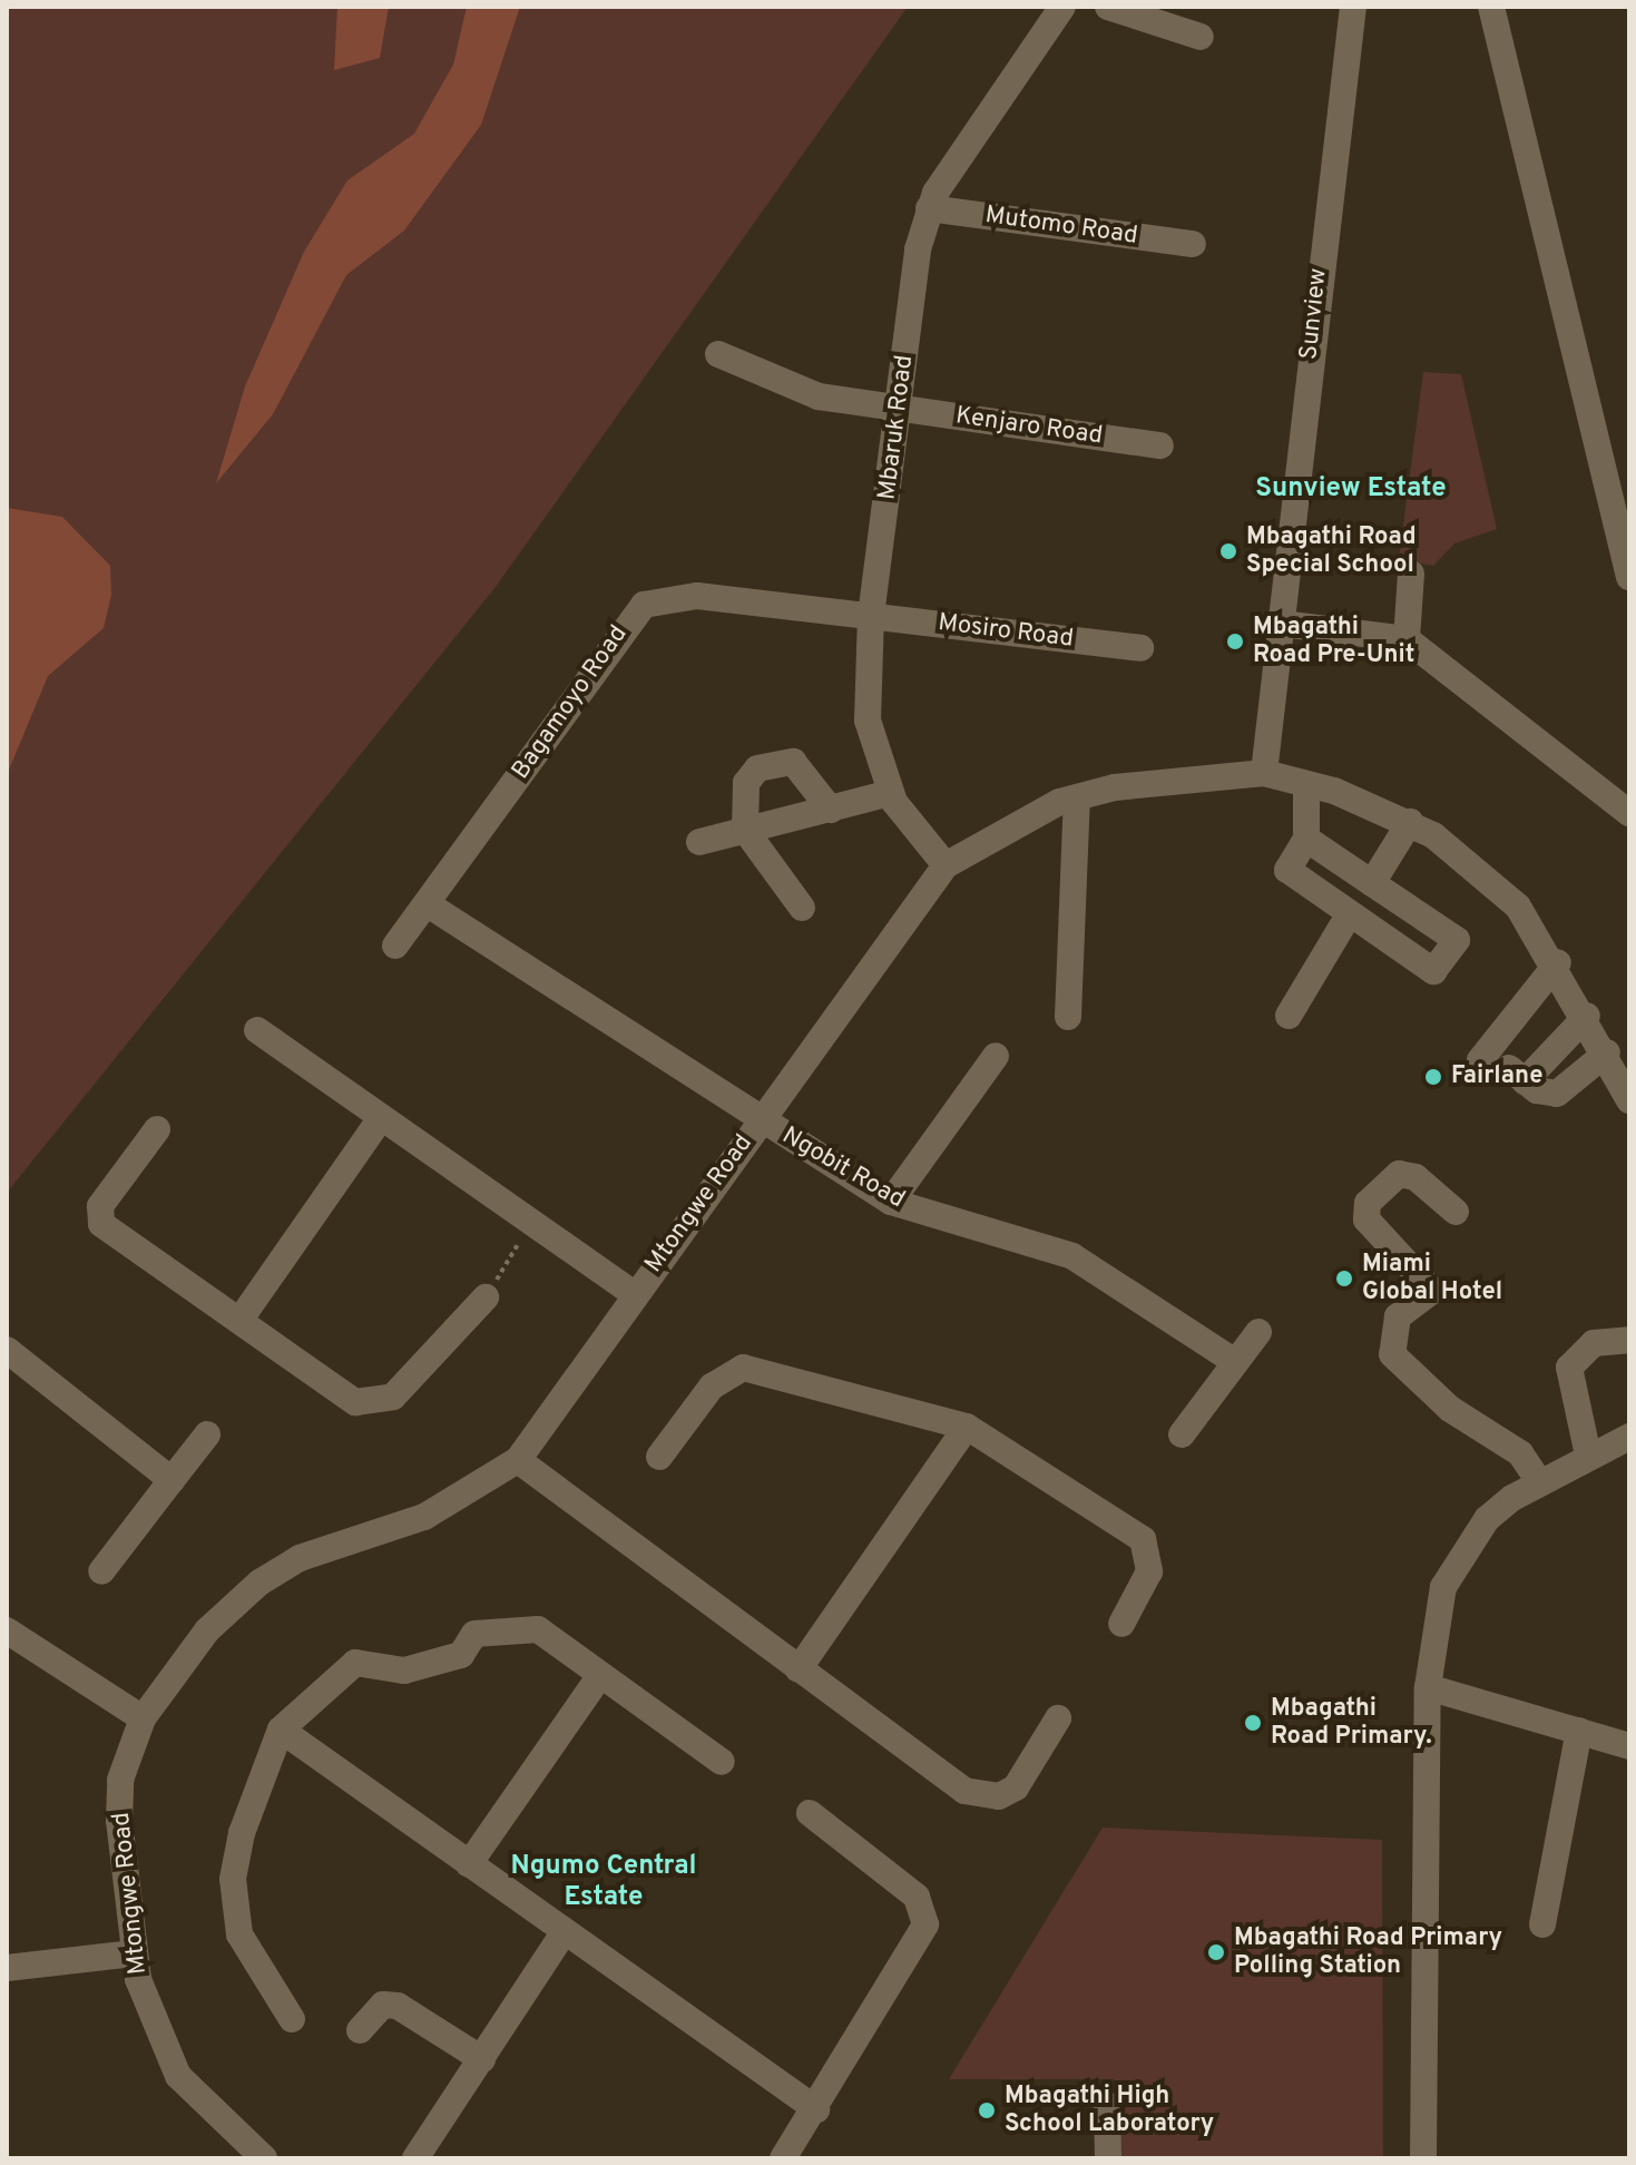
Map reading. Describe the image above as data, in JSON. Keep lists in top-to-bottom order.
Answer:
{
  "streets": {
    "street": [
      "Mutomo Road",
      "Sunview",
      "Kenjaro Road",
      "Mbaruk Road",
      "Mosiro Road",
      "Bagamoyo Road",
      "Ngobit Road",
      "Mtongwe Road"
    ]
  },
  "crossings": [
    ["Mutomo Road", "Mbaruk Road"],
    ["Sunview", "Mtongwe Road"],
    ["Kenjaro Road", "Mbaruk Road"],
    ["Mbaruk Road", "Mosiro Road"],
    ["Mbaruk Road", "Bagamoyo Road"],
    ["Mbaruk Road", "Mtongwe Road"],
    ["Mosiro Road", "Bagamoyo Road"],
    ["Bagamoyo Road", "Ngobit Road"],
    ["Ngobit Road", "Mtongwe Road"]
  ],
  "districts": ["Sunview Estate", "Ngumo Central Estate"],
  "places": [
    "Mbagathi Road Special School",
    "Mbagathi Road Pre-Unit",
    "Fairlane",
    "Miami Global Hotel",
    "Mbagathi Road Primary.",
    "Mbagathi Road Primary Polling Station",
    "Mbagathi High School Laboratory"
  ]
}
